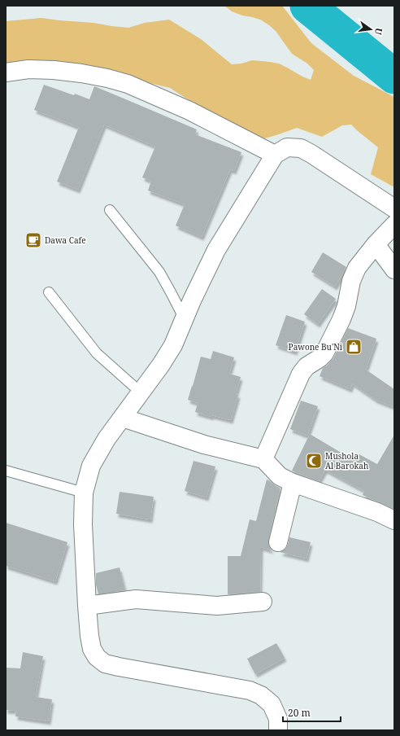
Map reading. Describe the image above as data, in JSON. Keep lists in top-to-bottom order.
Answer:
{
  "places": {
    "cafe": ["Dawa Cafe"],
    "shop": ["Pawone Bu'Ni"],
    "mosque": ["Mushola Al Barokah"]
  },
  "scale_bar": "20 m",
  "north": "right"
}
